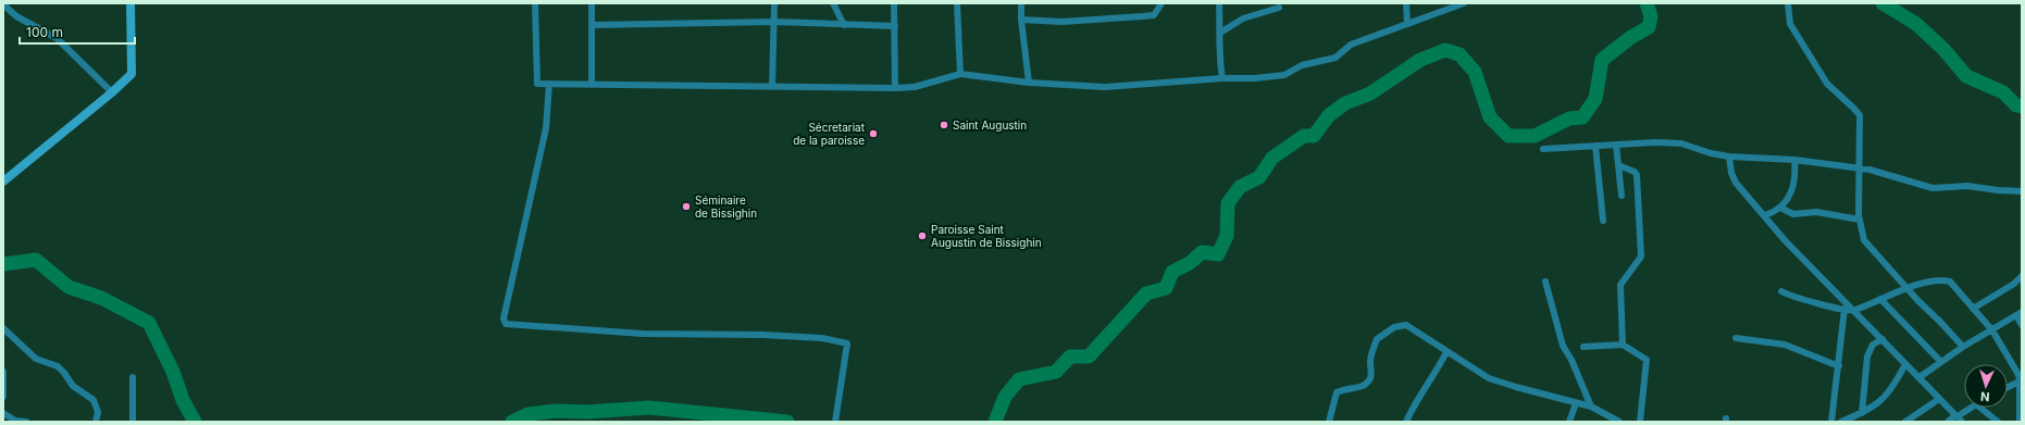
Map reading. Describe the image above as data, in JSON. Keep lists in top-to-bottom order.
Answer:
{
  "places": [
    "Saint Augustin",
    "Sécretariat de la paroisse",
    "Séminaire de Bissighin",
    "Paroisse Saint Augustin de Bissighin"
  ],
  "scale_bar": "100 m",
  "north": "bottom"
}
